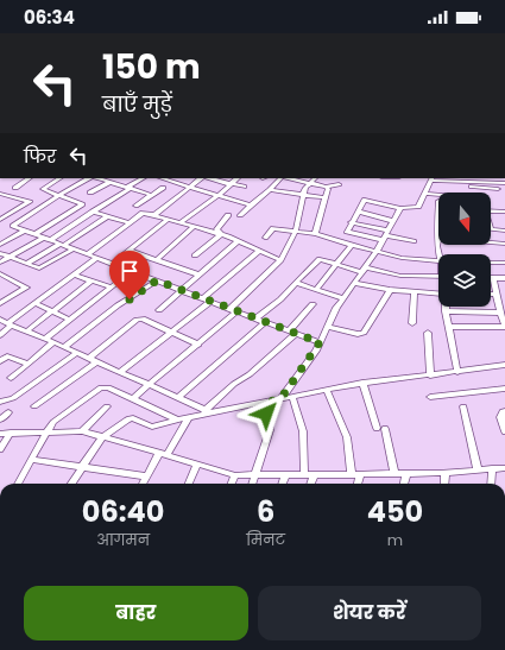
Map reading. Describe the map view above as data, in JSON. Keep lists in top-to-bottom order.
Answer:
{
  "north": "bottom",
  "page": {
    "status": "06:34",
    "turn": ["150 m", "बाएँ मुड़ें"],
    "then": "फिर",
    "eta": [
      "06:40",
      "आगमन",
      "6",
      "मिनट",
      "450",
      "m"
    ],
    "buttons": ["बाहर", "शेयर करें"]
  }
}
